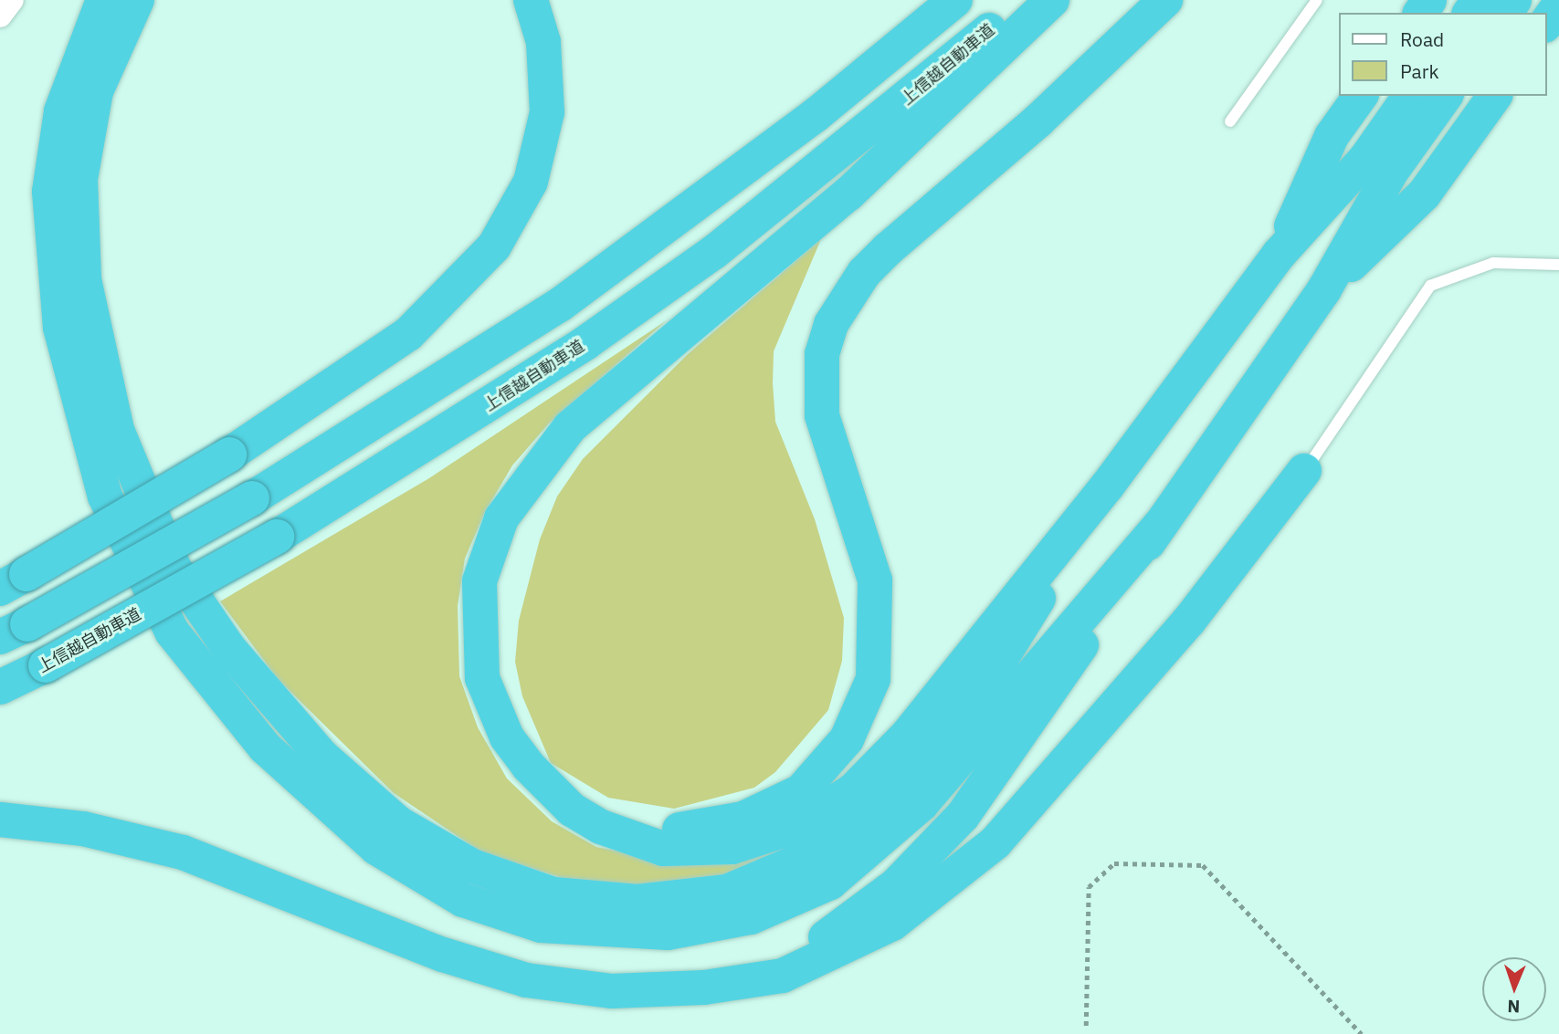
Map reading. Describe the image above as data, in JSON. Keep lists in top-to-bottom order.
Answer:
{
  "streets": {
    "highway": ["上信越自動車道"]
  },
  "legend": ["Road", "Park"],
  "north": "bottom"
}
